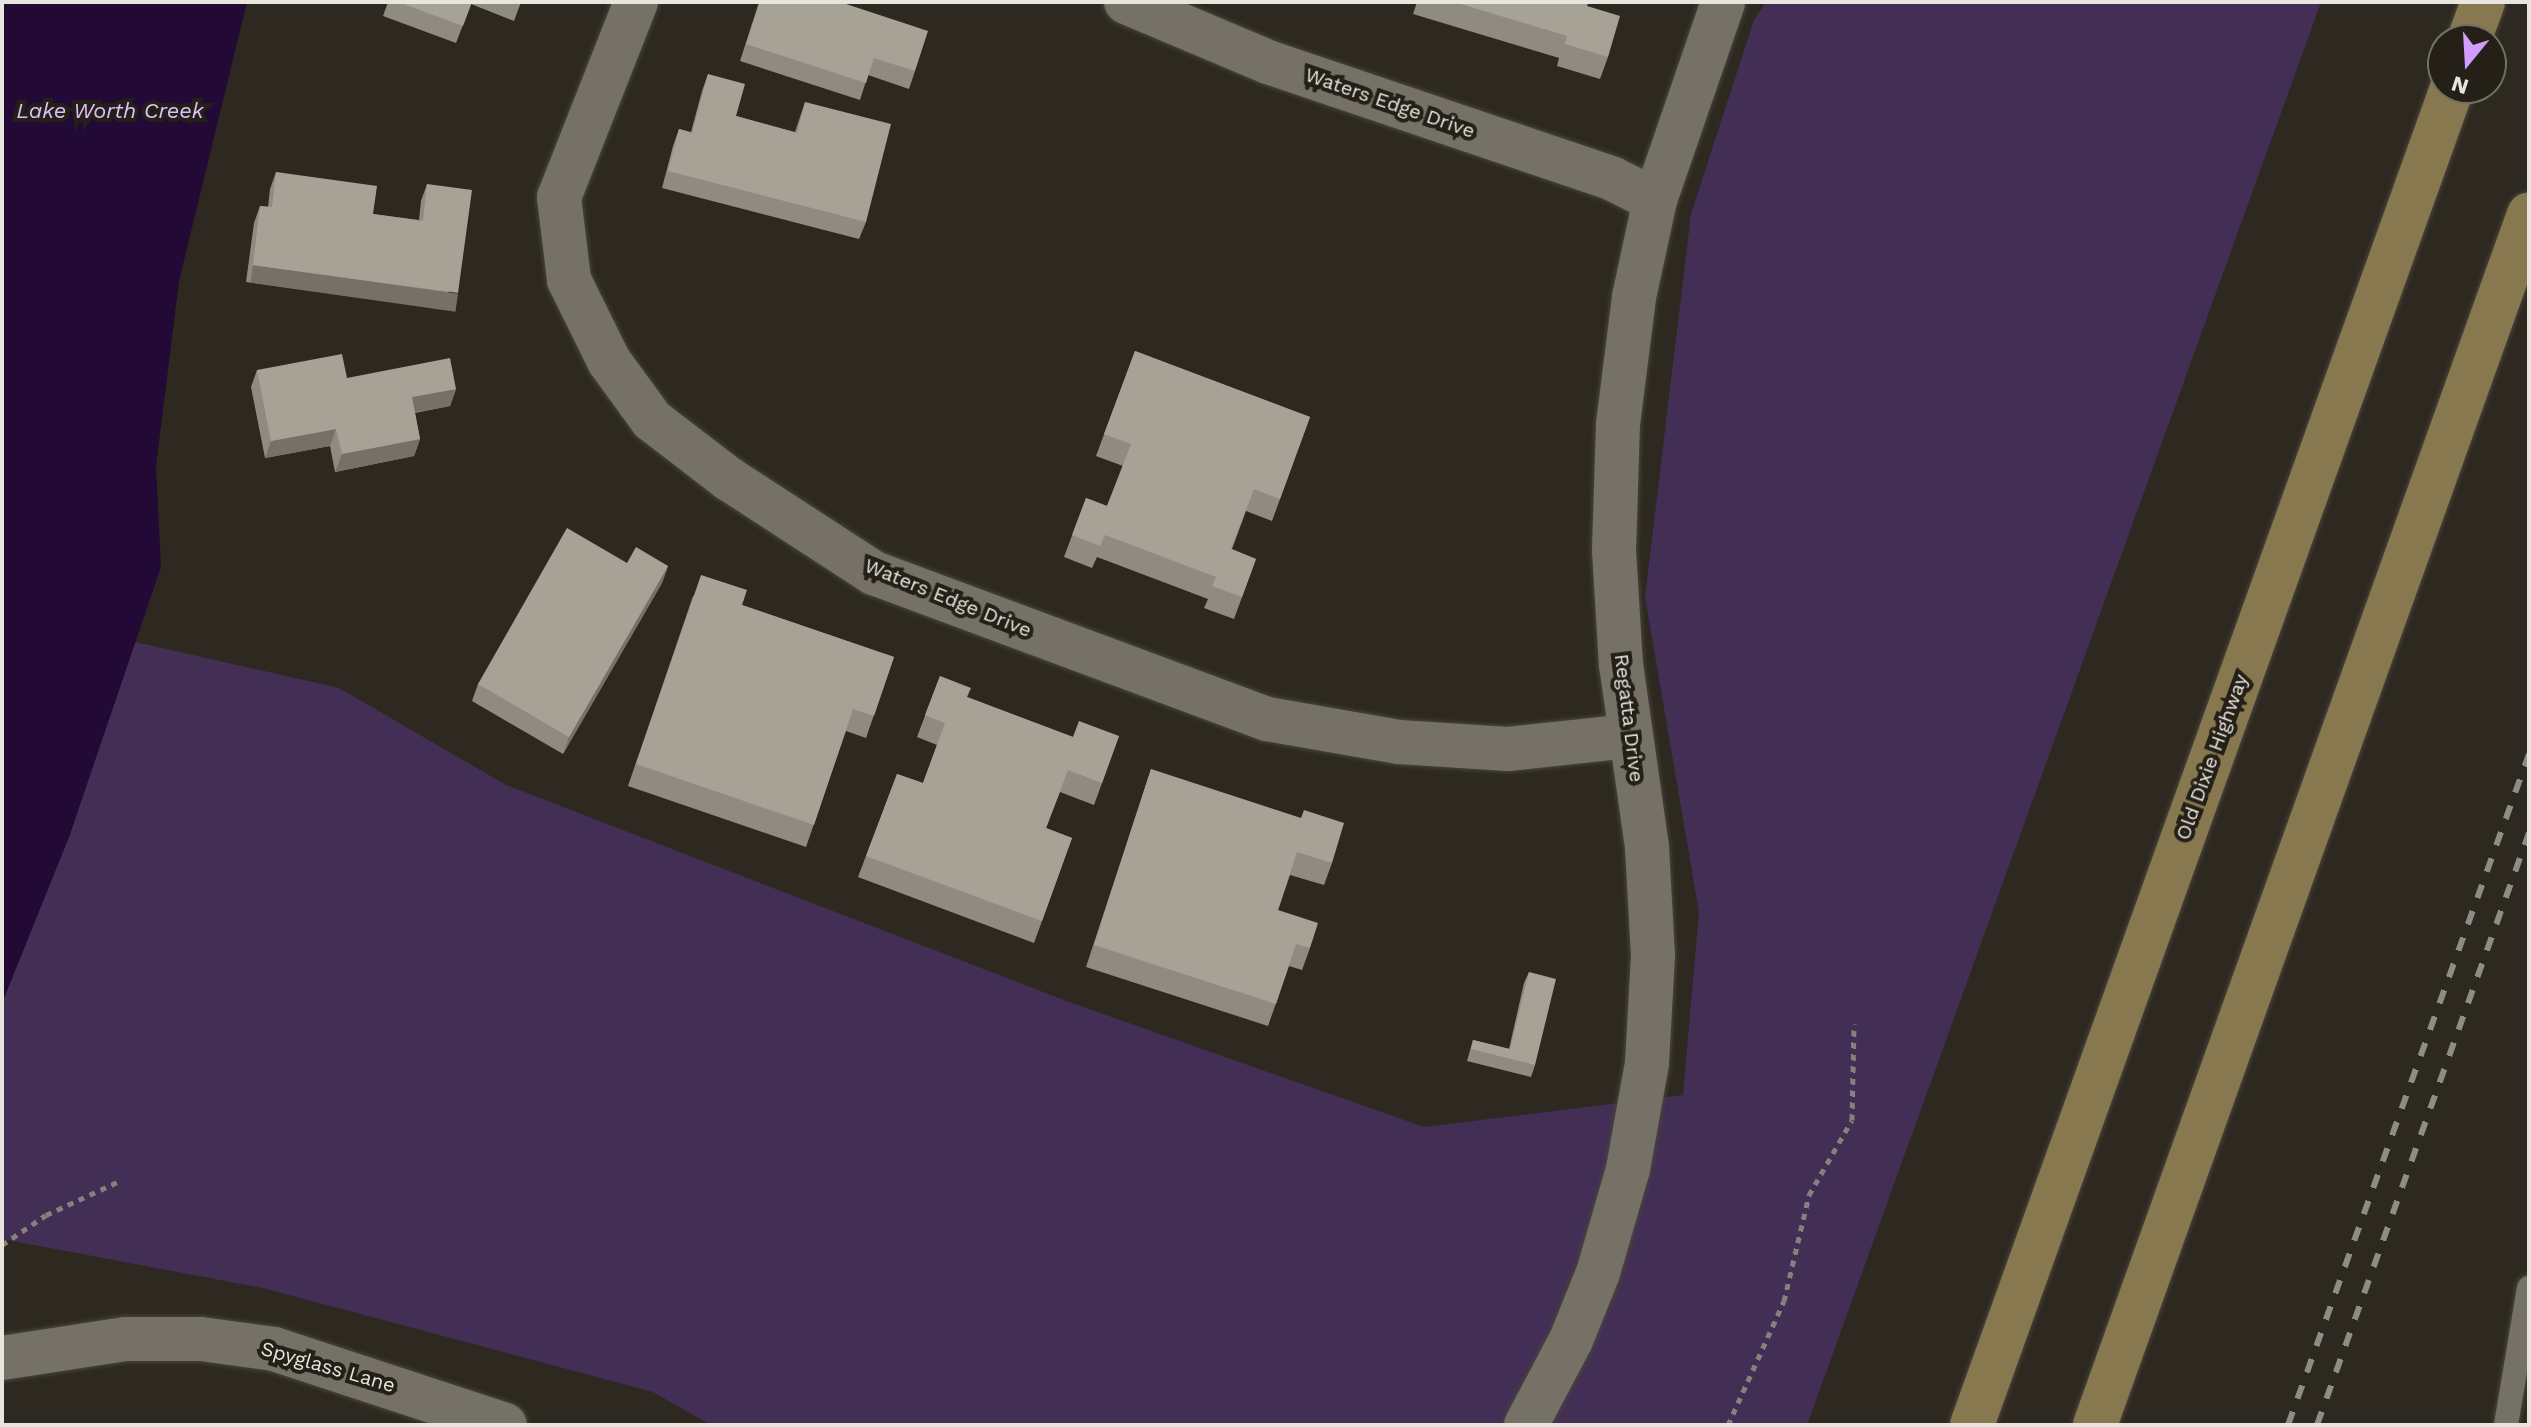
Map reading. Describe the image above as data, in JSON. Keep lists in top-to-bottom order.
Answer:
{
  "streets": {
    "main road": ["Old Dixie Highway"],
    "street": ["Waters Edge Drive", "Regatta Drive", "Spyglass Lane"]
  },
  "crossings": [
    ["Waters Edge Drive", "Regatta Drive"]
  ],
  "water": ["Lake Worth Creek"],
  "north": "bottom"
}
